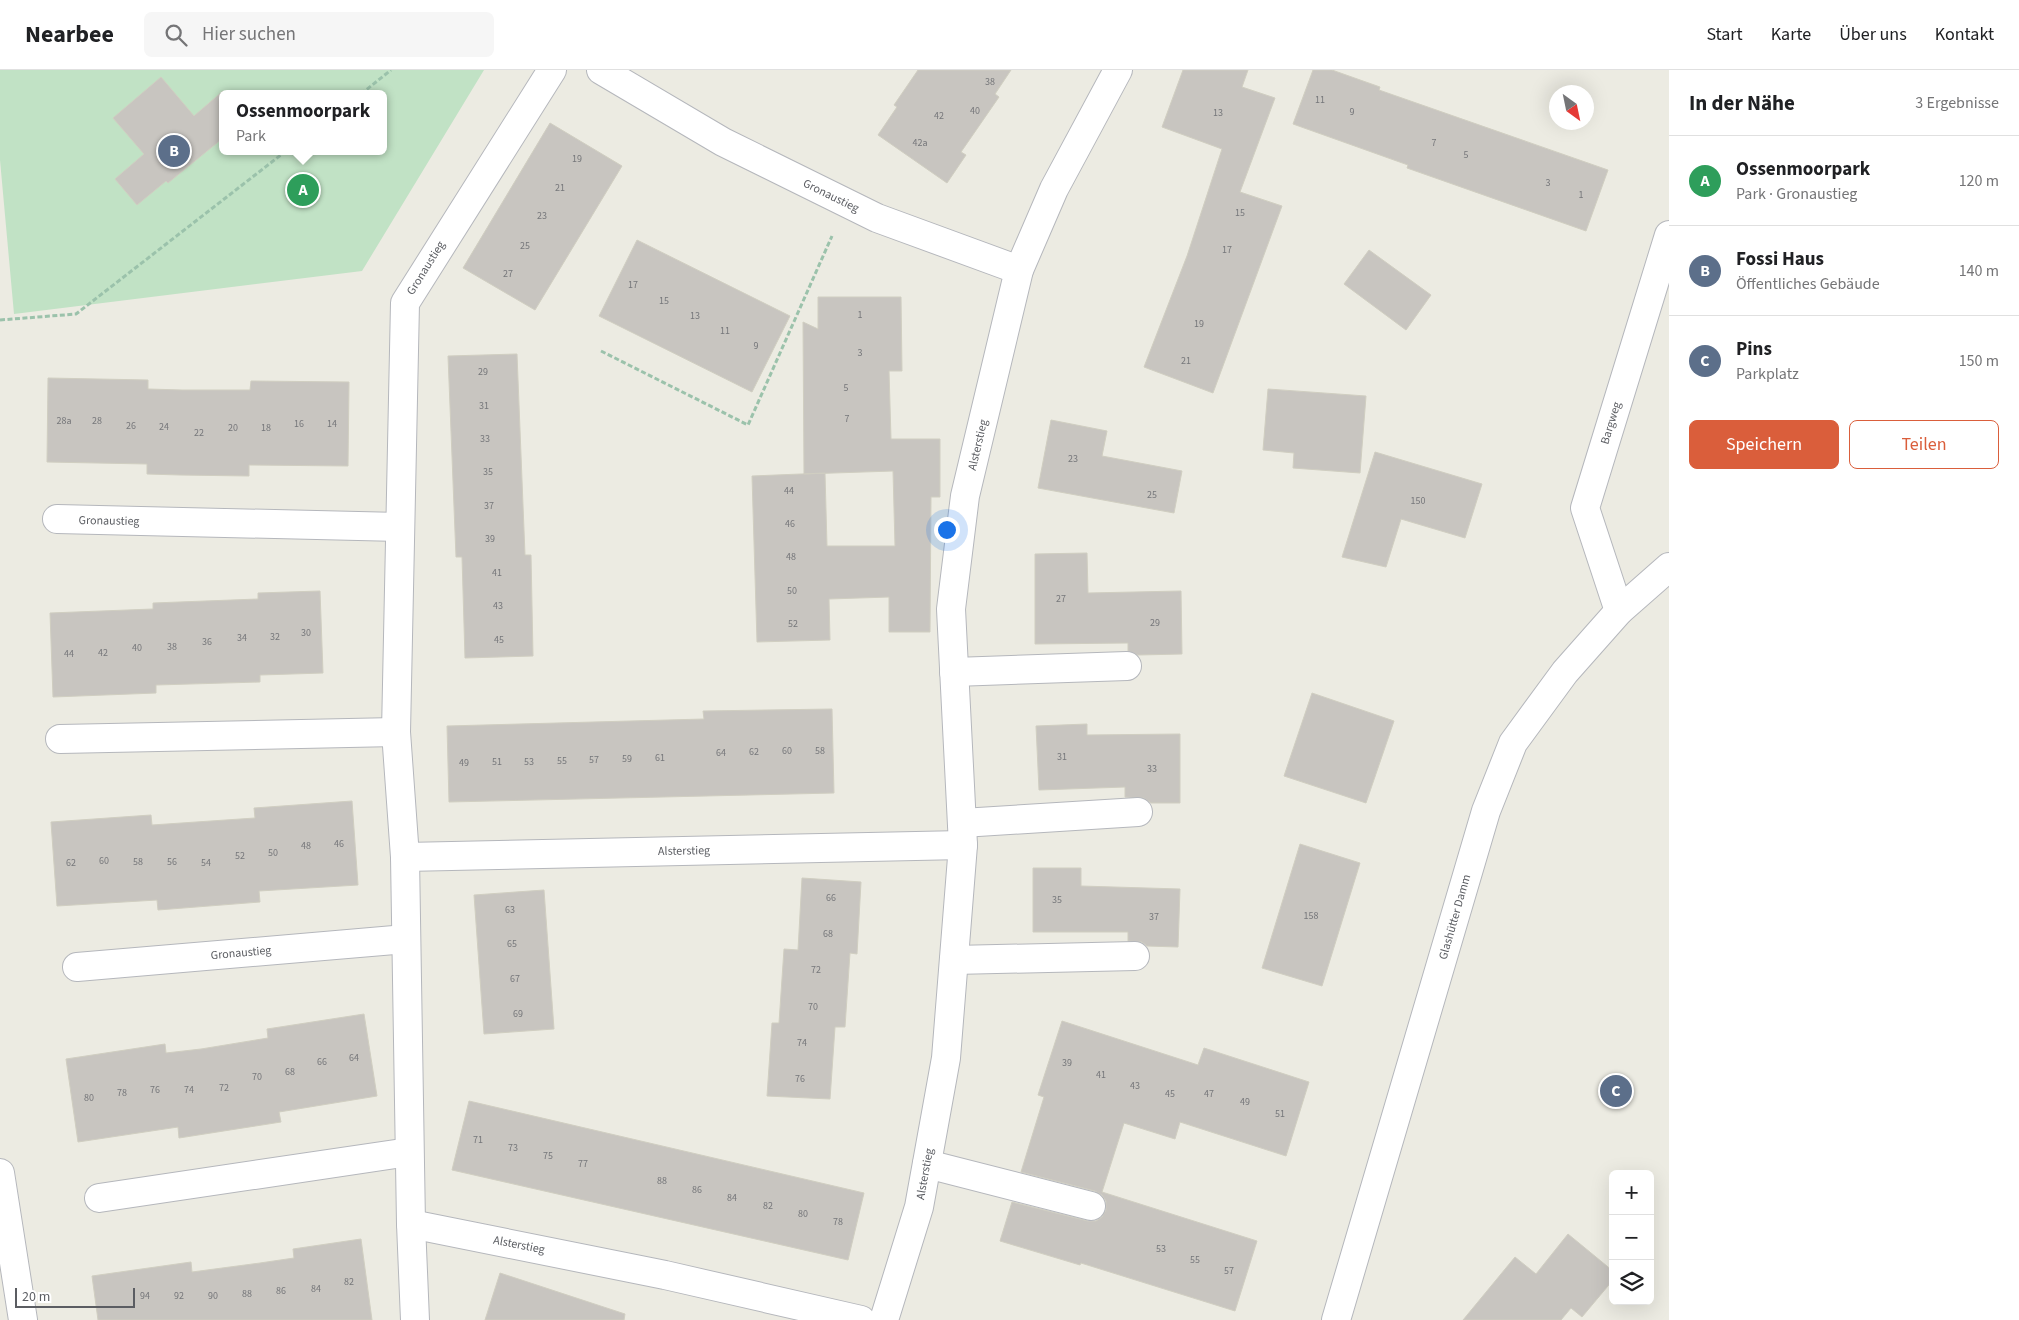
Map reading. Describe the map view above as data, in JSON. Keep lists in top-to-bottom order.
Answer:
{
  "streets": {
    "street": [
      "Gronaustieg",
      "Bargweg",
      "Alsterstieg",
      "Glashütter Damm"
    ]
  },
  "crossings": [
    ["Gronaustieg", "Alsterstieg"],
    ["Bargweg", "Glashütter Damm"]
  ],
  "house_numbers": [
    "38",
    "11",
    "40",
    "9",
    "13",
    "42",
    "42a",
    "7",
    "5",
    "19",
    "3",
    "21",
    "1",
    "15",
    "23",
    "25",
    "17",
    "27",
    "17",
    "15",
    "1",
    "13",
    "19",
    "11",
    "9",
    "3",
    "21",
    "29",
    "5",
    "31",
    "7",
    "28a",
    "28",
    "16",
    "14",
    "26",
    "24",
    "20",
    "18",
    "22",
    "33",
    "23",
    "35",
    "44",
    "25",
    "150",
    "37",
    "46",
    "39",
    "48",
    "41",
    "50",
    "27",
    "43",
    "29",
    "52",
    "30",
    "32",
    "34",
    "45",
    "36",
    "38",
    "40",
    "42",
    "44",
    "60",
    "58",
    "62",
    "64",
    "31",
    "61",
    "59",
    "57",
    "55",
    "51",
    "53",
    "49",
    "33",
    "46",
    "48",
    "50",
    "52",
    "60",
    "58",
    "56",
    "62",
    "54",
    "66",
    "35",
    "63",
    "158",
    "37",
    "68",
    "65",
    "72",
    "67",
    "70",
    "69",
    "74",
    "64",
    "66",
    "39",
    "68",
    "41",
    "70",
    "76",
    "43",
    "72",
    "76",
    "74",
    "78",
    "45",
    "47",
    "80",
    "49",
    "51",
    "71",
    "73",
    "75",
    "77",
    "88",
    "86",
    "84",
    "82",
    "80",
    "78",
    "53",
    "55",
    "57",
    "82",
    "84",
    "86",
    "88",
    "94",
    "92",
    "90"
  ],
  "scale_bar": "20 m",
  "north": "bottom right",
  "page": {
    "header": "Nearbee",
    "search": "Hier suchen",
    "nav": [
      "Start",
      "Karte",
      "Über uns",
      "Kontakt"
    ],
    "heading": ["In der Nähe", "3 Ergebnisse"],
    "popup": ["Ossenmoorpark", "Park"],
    "pins": ["B", "A", "C"],
    "list": [
      {
        "mark": "A",
        "name": "Ossenmoorpark",
        "note": "Park · Gronaustieg",
        "value": "120 m"
      },
      {
        "mark": "B",
        "name": "Fossi Haus",
        "note": "Öffentliches Gebäude",
        "value": "140 m"
      },
      {
        "mark": "C",
        "name": "Pins",
        "note": "Parkplatz",
        "value": "150 m"
      }
    ],
    "buttons": ["Speichern", "Teilen"],
    "map_buttons": ["+", "−"],
    "scale": "20 m"
  }
}
